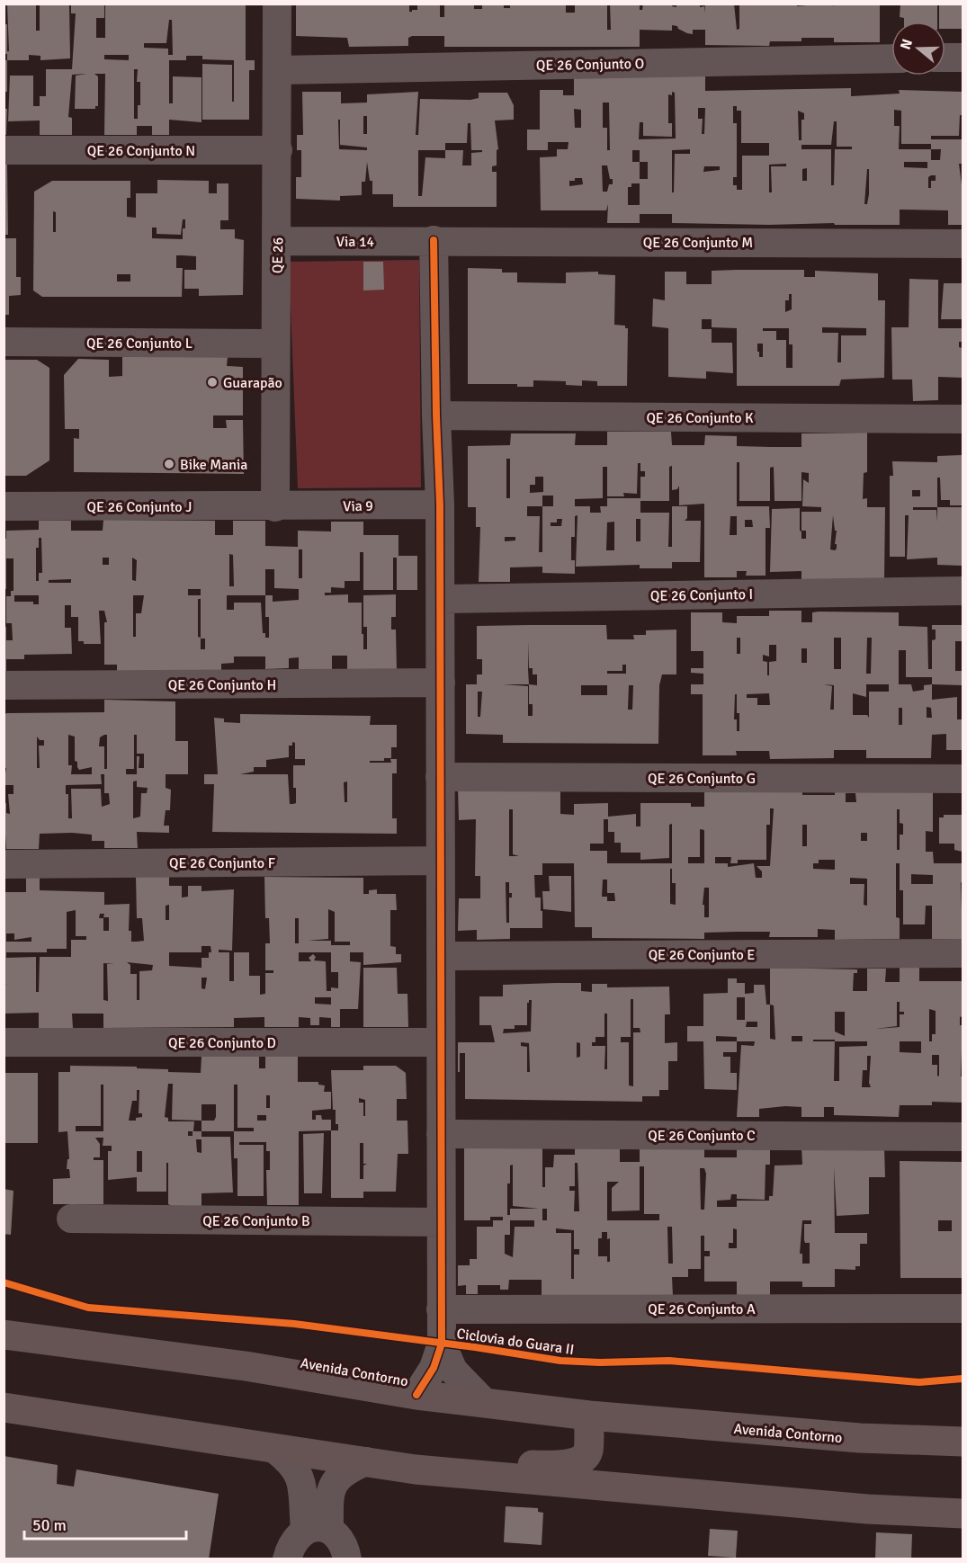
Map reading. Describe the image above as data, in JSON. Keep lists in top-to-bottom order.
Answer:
{
  "streets": {
    "main road": ["Avenida Contorno"],
    "street": [
      "QE 26 Conjunto O",
      "QE 26 Conjunto N",
      "Via 14",
      "QE 26 Conjunto M",
      "QE 26",
      "QE 26 Conjunto L",
      "QE 26 Conjunto K",
      "Via 9",
      "QE 26 Conjunto J",
      "QE 26 Conjunto I",
      "QE 26 Conjunto H",
      "QE 26 Conjunto G",
      "QE 26 Conjunto F",
      "QE 26 Conjunto E",
      "QE 26 Conjunto D",
      "QE 26 Conjunto C",
      "QE 26 Conjunto B",
      "QE 26 Conjunto A"
    ],
    "cycle path": ["Ciclovia do Guara II"]
  },
  "crossings": [
    ["QE 26 Conjunto O", "QE 26"],
    ["QE 26 Conjunto N", "QE 26"],
    ["Via 14", "QE 26 Conjunto M"],
    ["Via 14", "QE 26"],
    ["QE 26", "QE 26 Conjunto L"],
    ["QE 26", "Via 9"],
    ["QE 26", "QE 26 Conjunto J"],
    ["Via 9", "QE 26 Conjunto J"]
  ],
  "places": ["Guarapão", "Bike Mania"],
  "scale_bar": "50 m",
  "north": "left"
}
